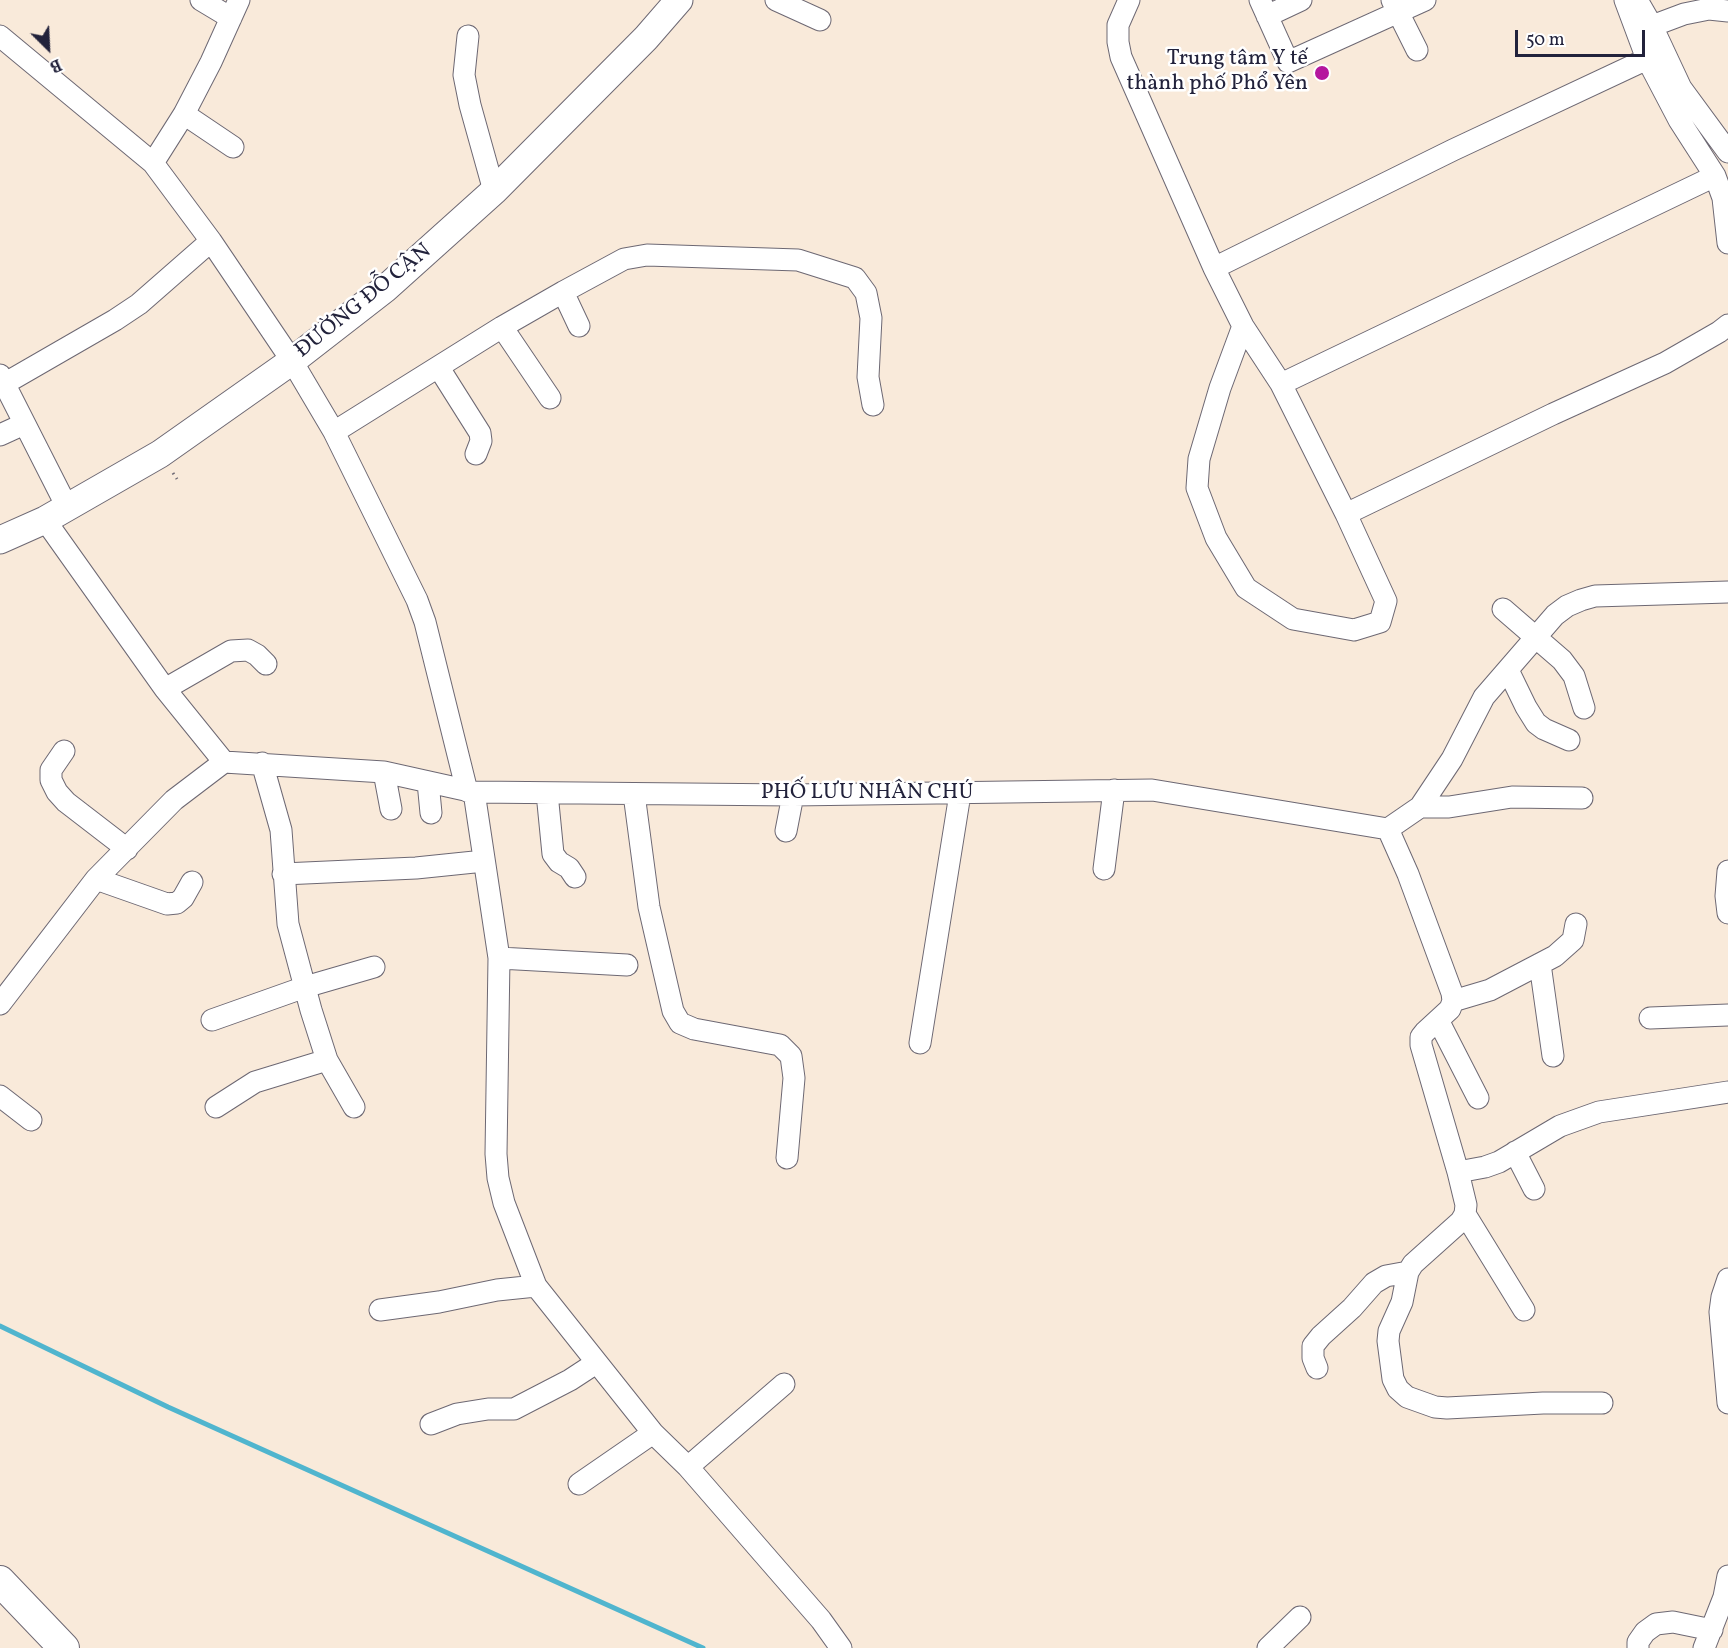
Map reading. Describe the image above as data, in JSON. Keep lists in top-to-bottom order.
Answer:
{
  "streets": {
    "main road": ["ĐƯỜNG ĐỖ CẬN"],
    "street": ["PHỐ LƯU NHÂN CHÚ"]
  },
  "places": ["Trung tâm Y tế thành phố Phổ Yên"],
  "scale_bar": "50 m",
  "north": "bottom right"
}
